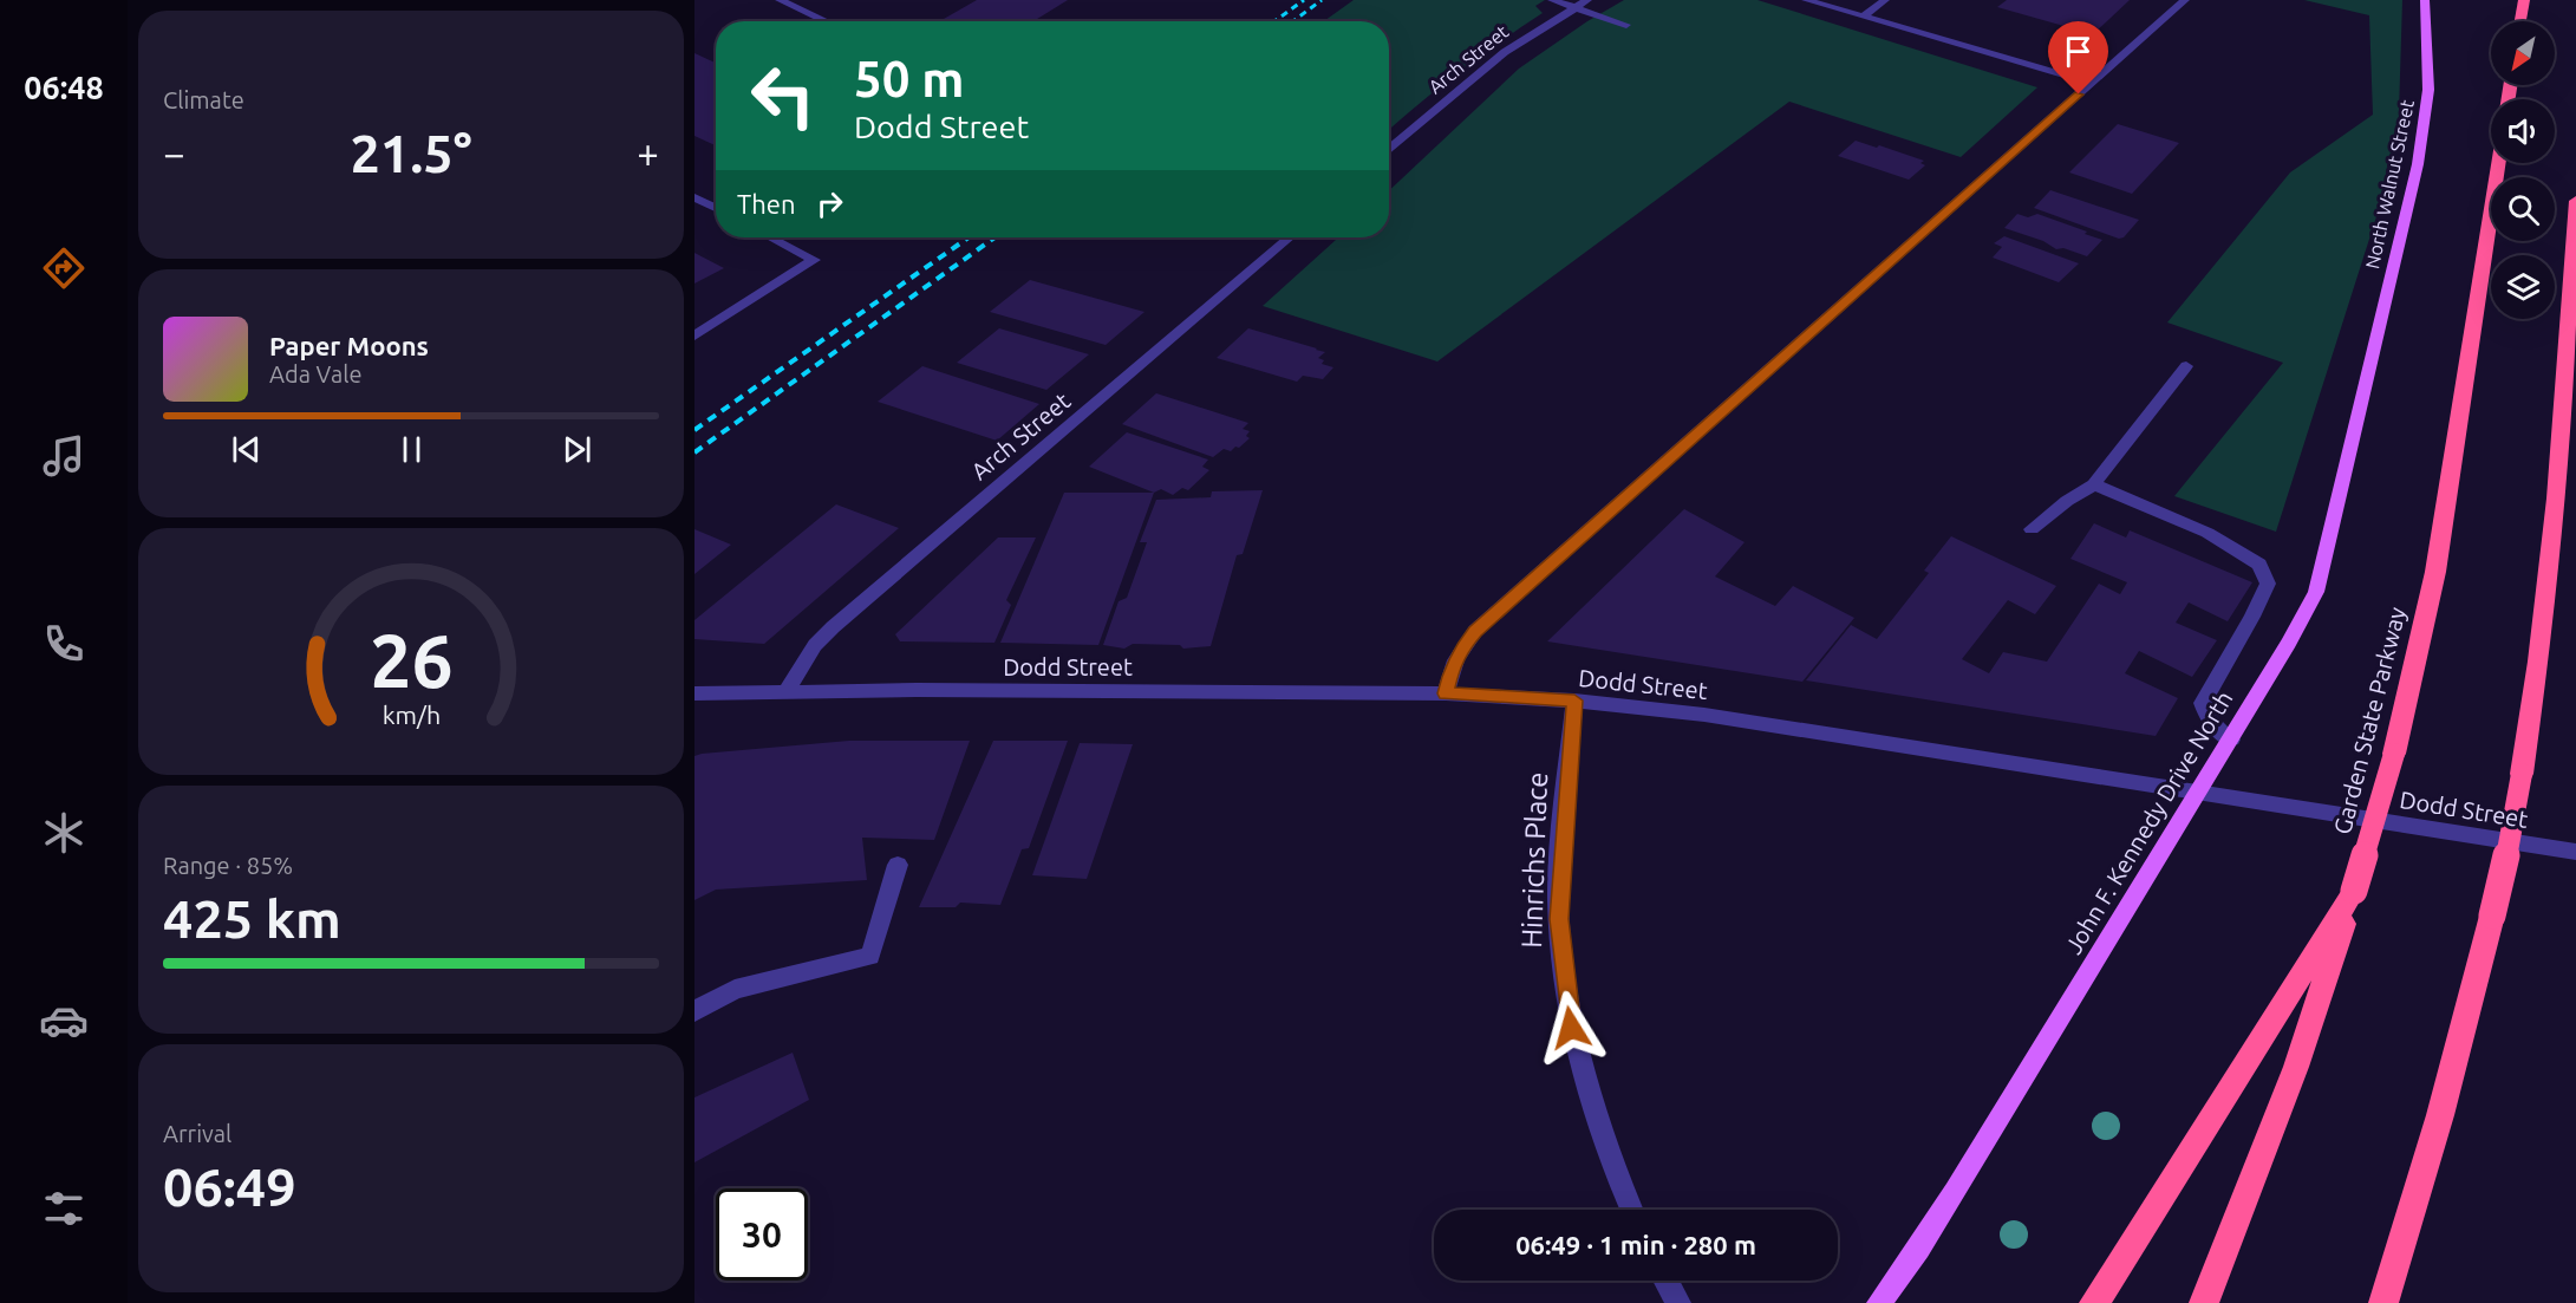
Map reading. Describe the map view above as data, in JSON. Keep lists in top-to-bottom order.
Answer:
{
  "streets": {
    "highway": ["Garden State Parkway"],
    "main road": ["North Walnut Street", "John F. Kennedy Drive North"],
    "street": ["Arch Street", "Dodd Street", "Hinrichs Place"]
  },
  "crossings": [
    ["Arch Street", "Dodd Street"],
    ["North Walnut Street", "John F. Kennedy Drive North"],
    ["Dodd Street", "John F. Kennedy Drive North"],
    ["Dodd Street", "Hinrichs Place"]
  ],
  "north": "bottom left",
  "page": {
    "tabs": "06:48",
    "tile": [
      "Climate",
      ["Range · 85%", "425 km"],
      ["Arrival", "06:49"]
    ],
    "turn": ["50 m", "Dodd Street"],
    "heat": ["−", "21.5°", "+"],
    "then": "Then",
    "song": ["Paper Moons", "Ada Vale"],
    "limit": "30",
    "trip": "06:49 · 1 min · 280 m",
    "gauge": ["26", "km/h"]
  }
}
